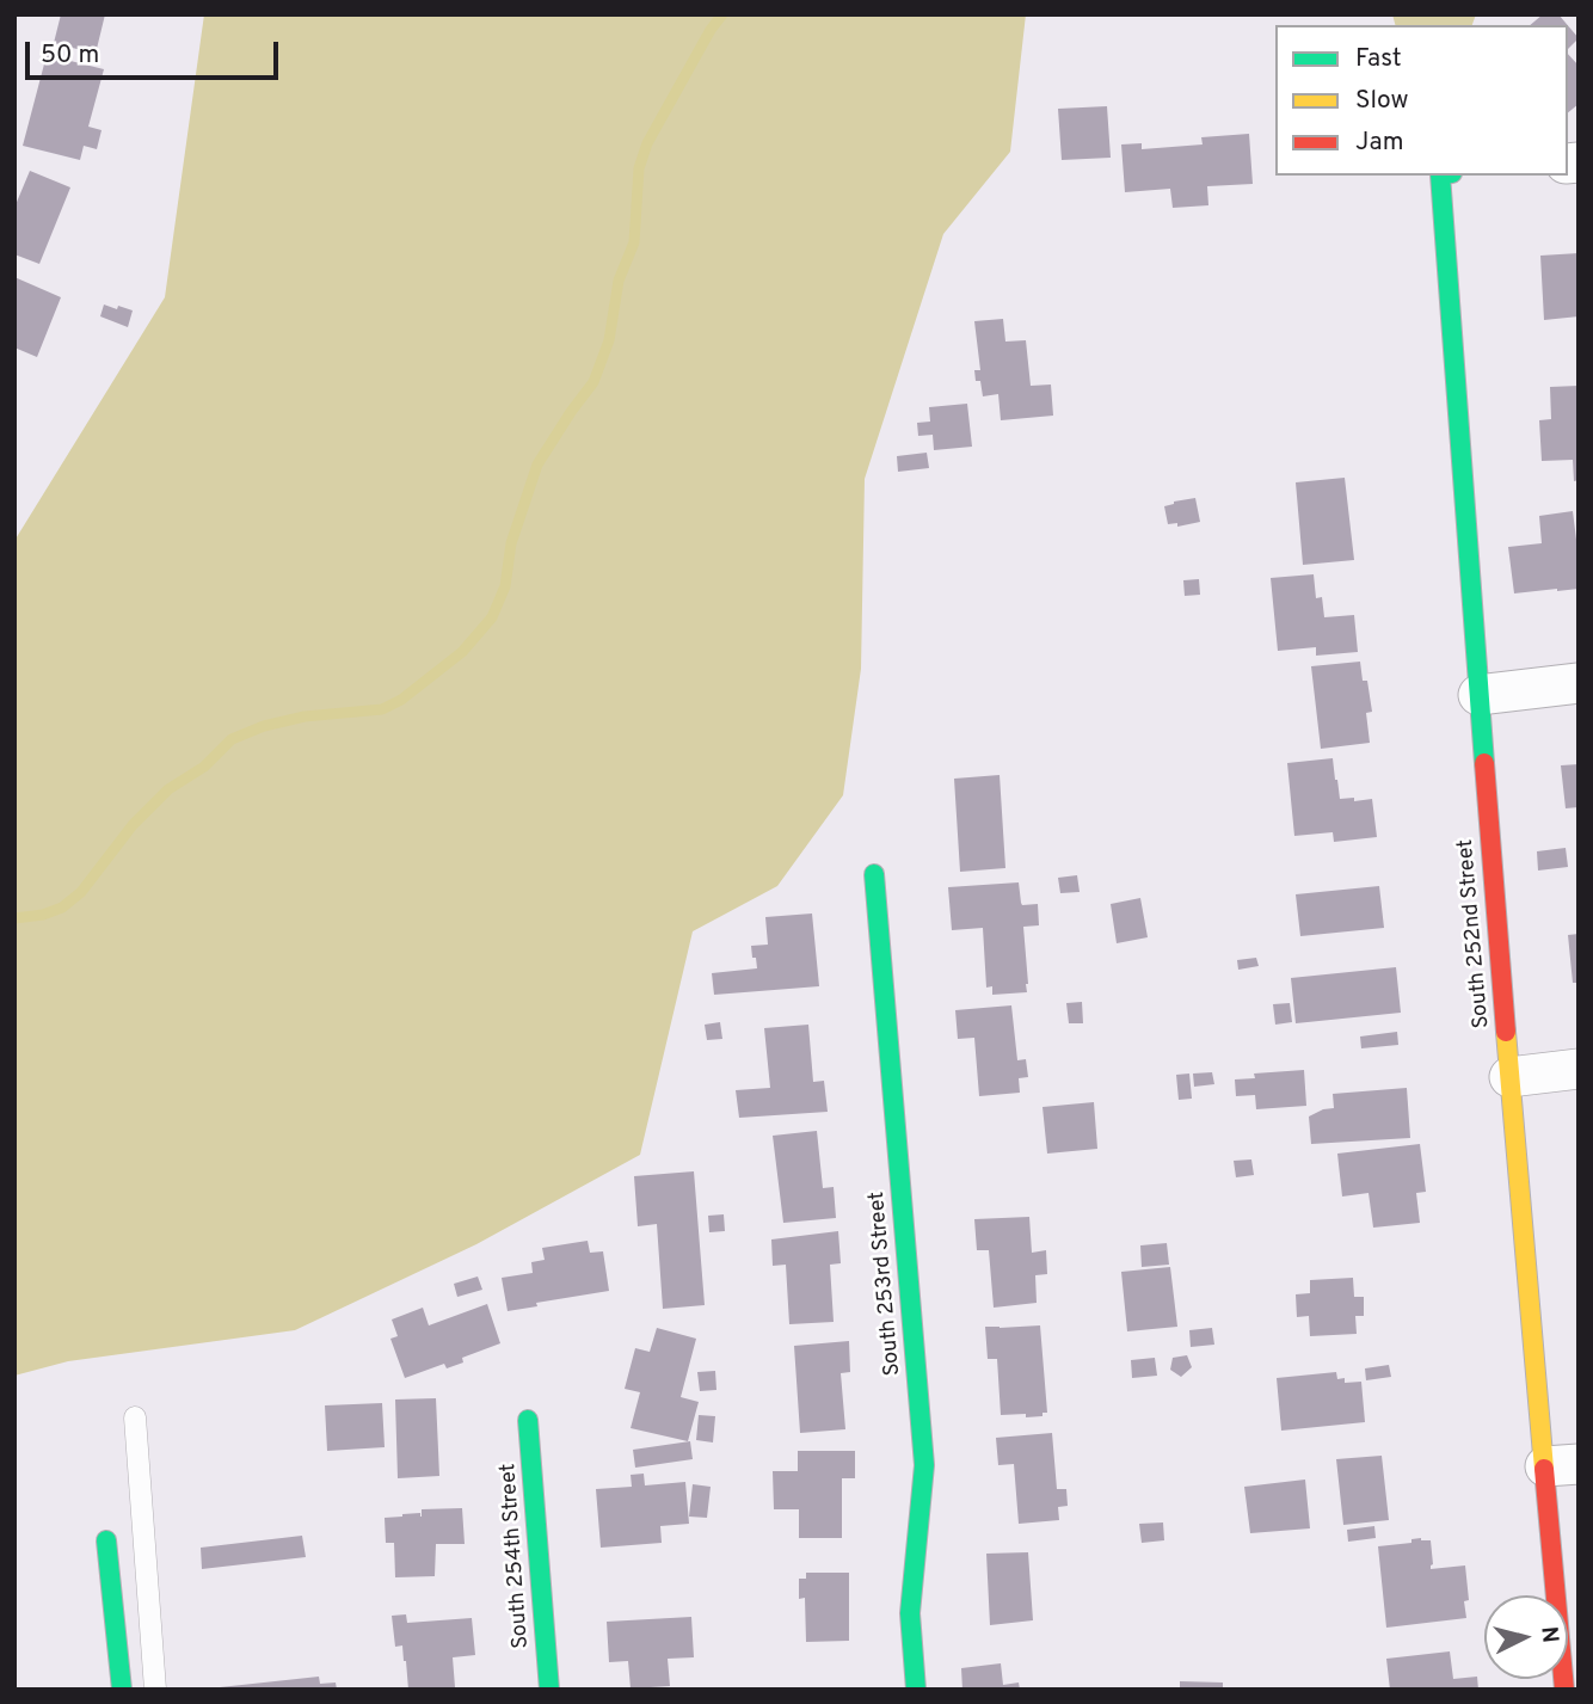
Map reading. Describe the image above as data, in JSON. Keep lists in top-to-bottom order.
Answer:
{
  "streets": {
    "street": ["South 252nd Street", "South 253rd Street", "South 254th Street"]
  },
  "legend": ["Fast", "Slow", "Jam"],
  "scale_bar": "50 m",
  "north": "right"
}
